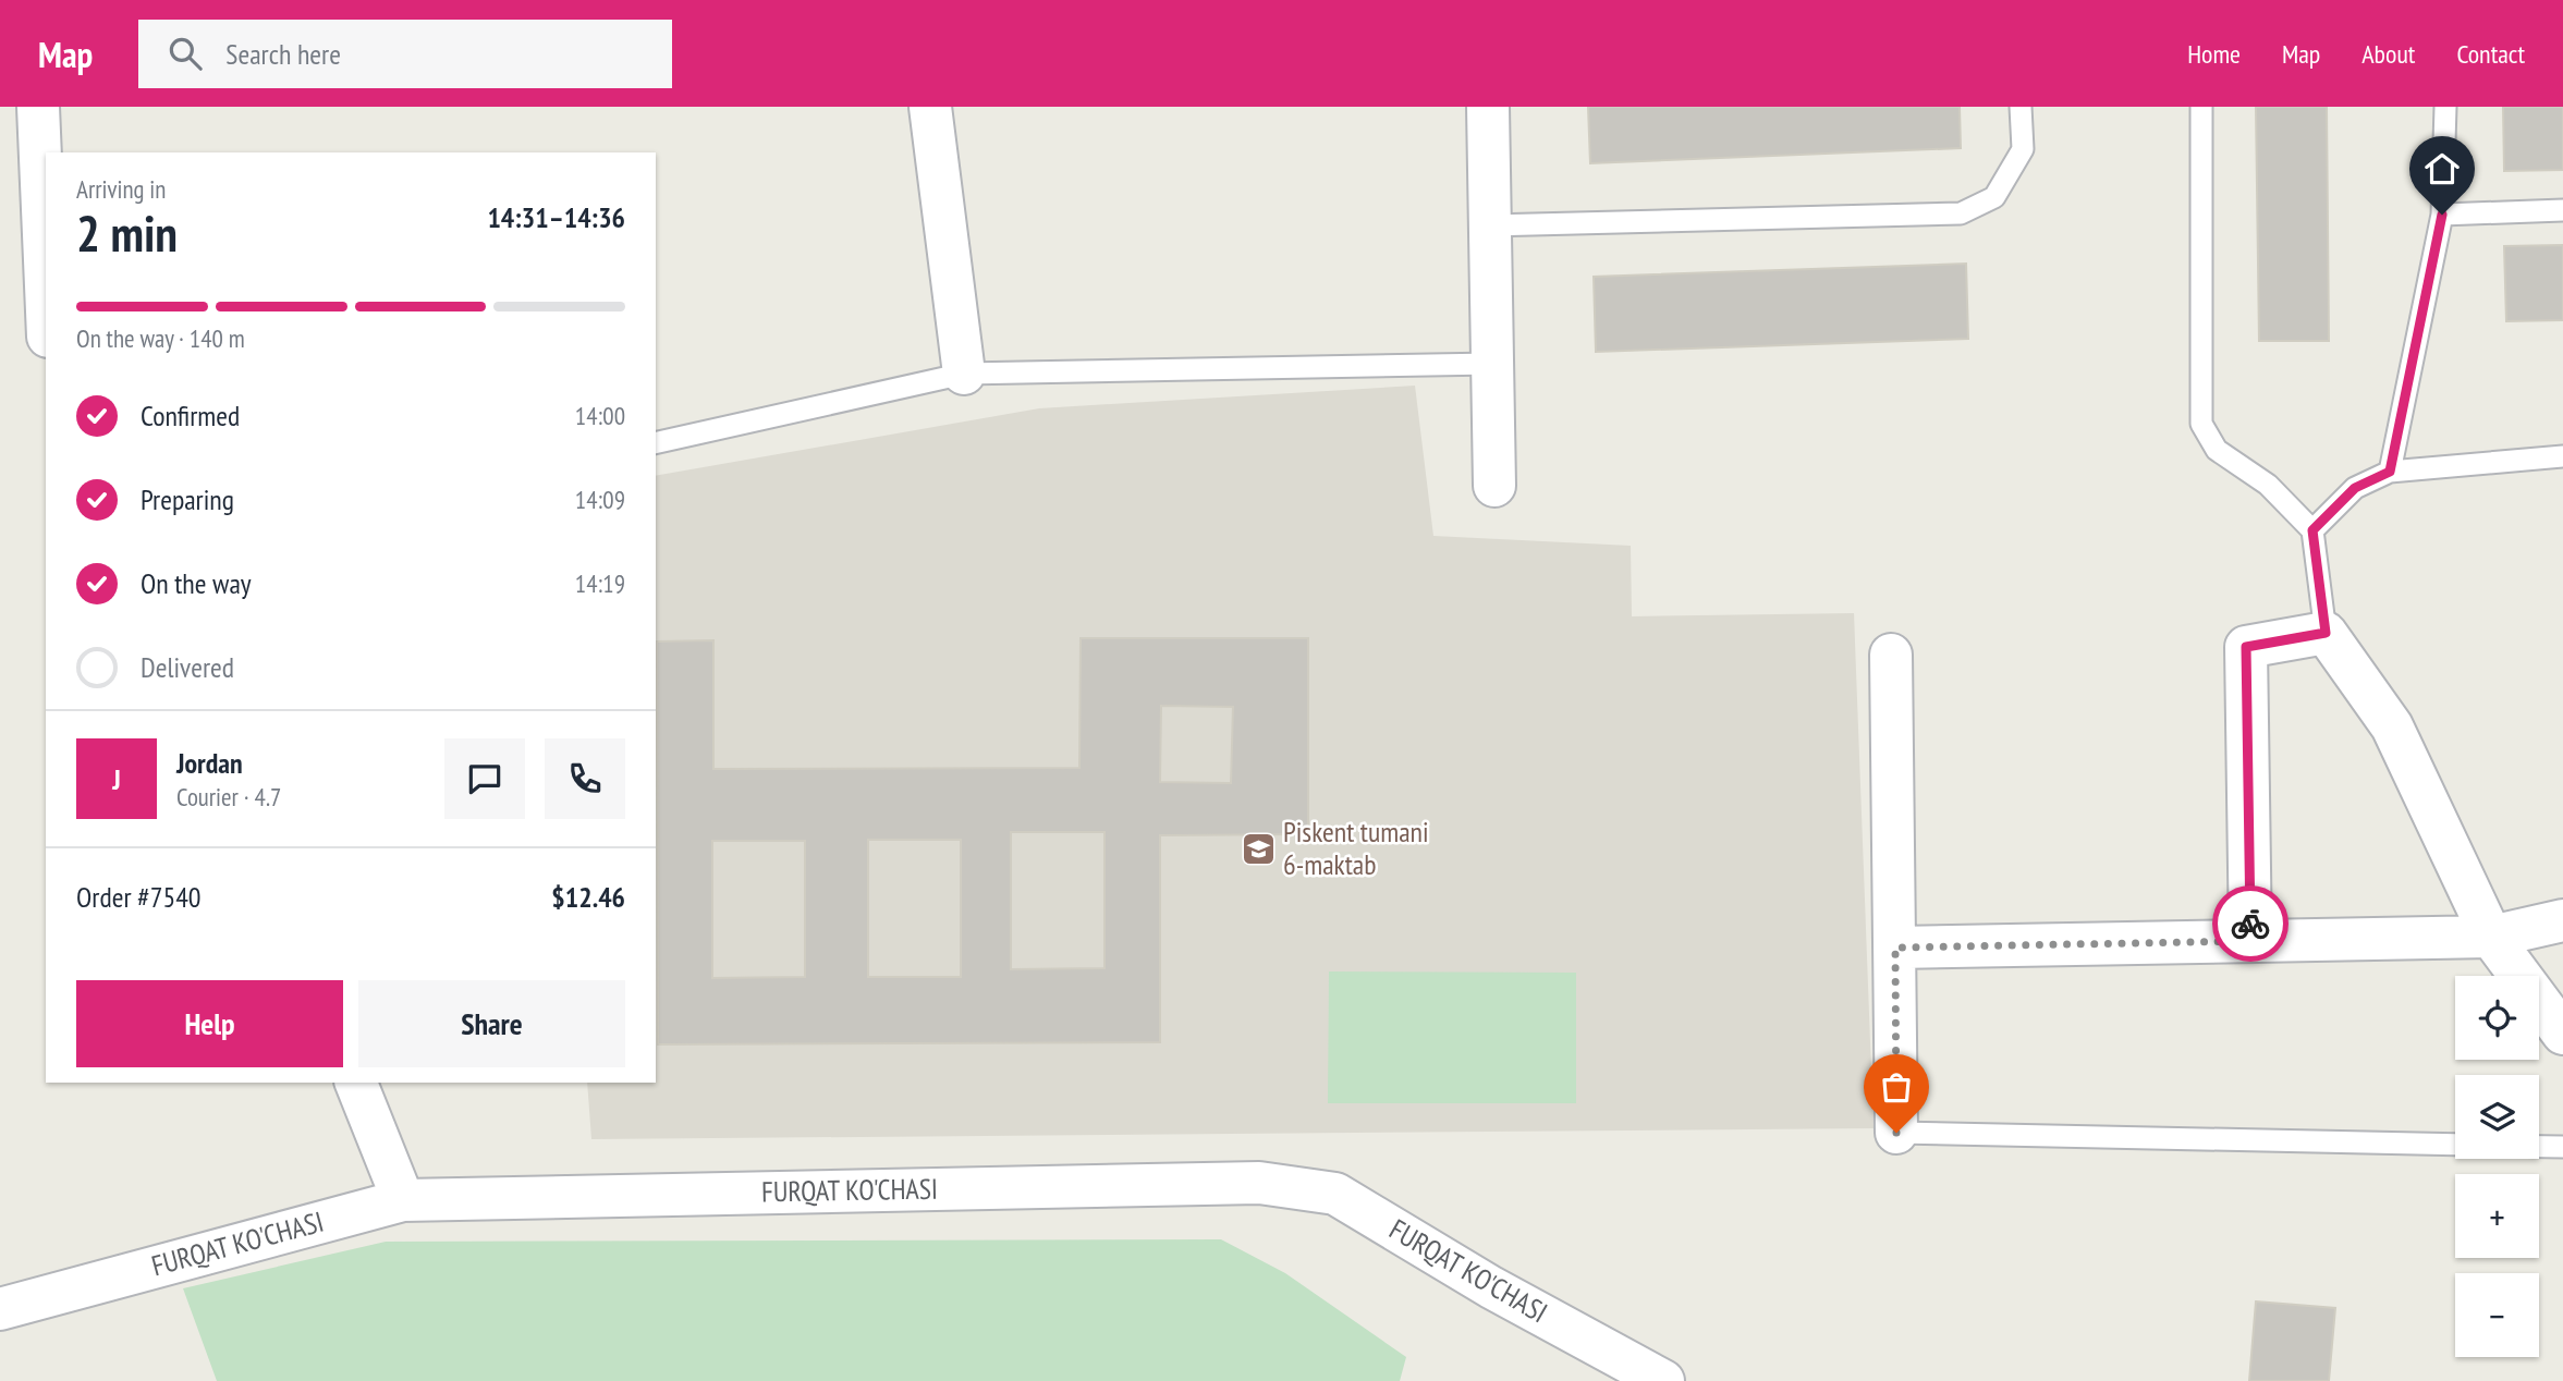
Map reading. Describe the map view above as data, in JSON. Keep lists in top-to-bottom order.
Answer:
{
  "streets": {
    "street": ["FURQAT KO'CHASI"]
  },
  "places": {
    "school or university": ["Piskent tumani 6-maktab"]
  },
  "page": {
    "header": "Map",
    "search": "Search here",
    "nav": [
      "Home",
      "Map",
      "About",
      "Contact"
    ],
    "heading": ["2 min", "Arriving in", "14:31–14:36"],
    "panel": [
      "Jordan",
      "Courier · 4.7",
      "Order #7540",
      "$12.46"
    ],
    "bar": "On the way · 140 m",
    "list": [
      ["Confirmed", "14:00"],
      ["Preparing", "14:09"],
      ["On the way", "14:19"],
      "Delivered"
    ],
    "round": "J",
    "buttons": ["Help", "Share"],
    "map_buttons": ["+", "−"]
  }
}
